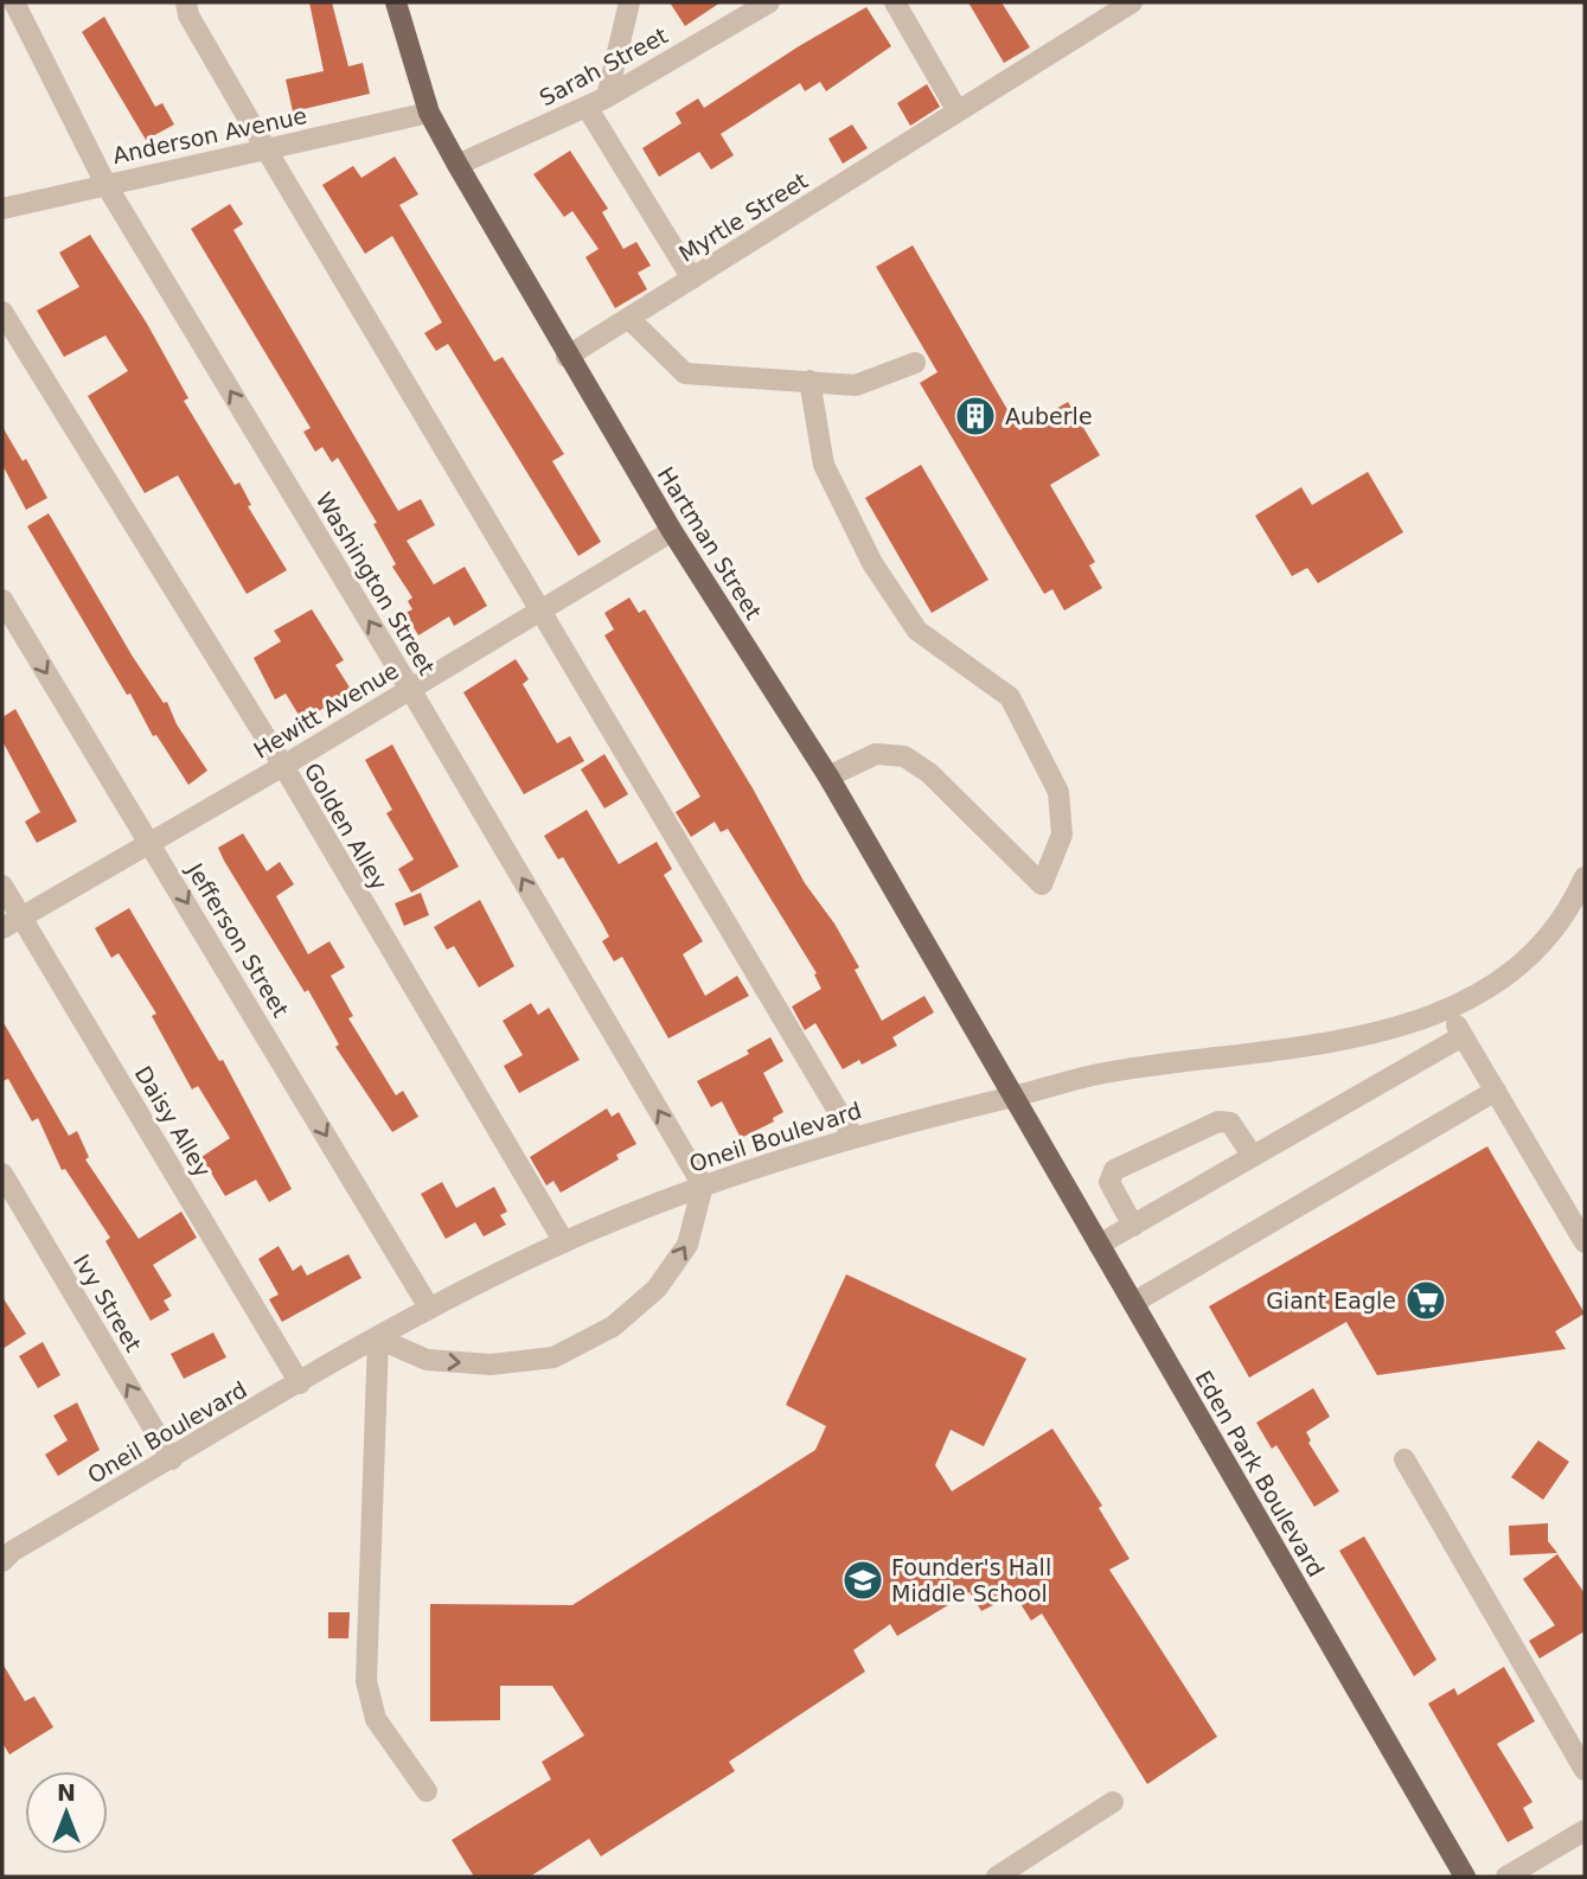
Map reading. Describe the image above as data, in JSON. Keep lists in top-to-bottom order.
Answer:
{
  "streets": {
    "main road": ["Hartman Street", "Eden Park Boulevard"],
    "street": [
      "Sarah Street",
      "Anderson Avenue",
      "Myrtle Street",
      "Washington Street",
      "Hewitt Avenue",
      "Golden Alley",
      "Jefferson Street",
      "Daisy Alley",
      "Oneil Boulevard",
      "Ivy Street"
    ]
  },
  "crossings": [
    ["Sarah Street", "Hartman Street"],
    ["Anderson Avenue", "Hartman Street"],
    ["Anderson Avenue", "Washington Street"],
    ["Myrtle Street", "Hartman Street"],
    ["Hartman Street", "Hewitt Avenue"],
    ["Hartman Street", "Oneil Boulevard"],
    ["Hartman Street", "Eden Park Boulevard"],
    ["Washington Street", "Hewitt Avenue"],
    ["Washington Street", "Oneil Boulevard"],
    ["Hewitt Avenue", "Golden Alley"],
    ["Hewitt Avenue", "Jefferson Street"],
    ["Hewitt Avenue", "Daisy Alley"],
    ["Golden Alley", "Oneil Boulevard"],
    ["Jefferson Street", "Oneil Boulevard"],
    ["Daisy Alley", "Oneil Boulevard"],
    ["Oneil Boulevard", "Ivy Street"],
    ["Oneil Boulevard", "Eden Park Boulevard"]
  ],
  "one_way": ["Jefferson Street", "Ivy Street"],
  "places": {
    "building": ["Auberle"],
    "supermarket": ["Giant Eagle"],
    "school or university": ["Founder's Hall Middle School"]
  },
  "north": "top"
}
